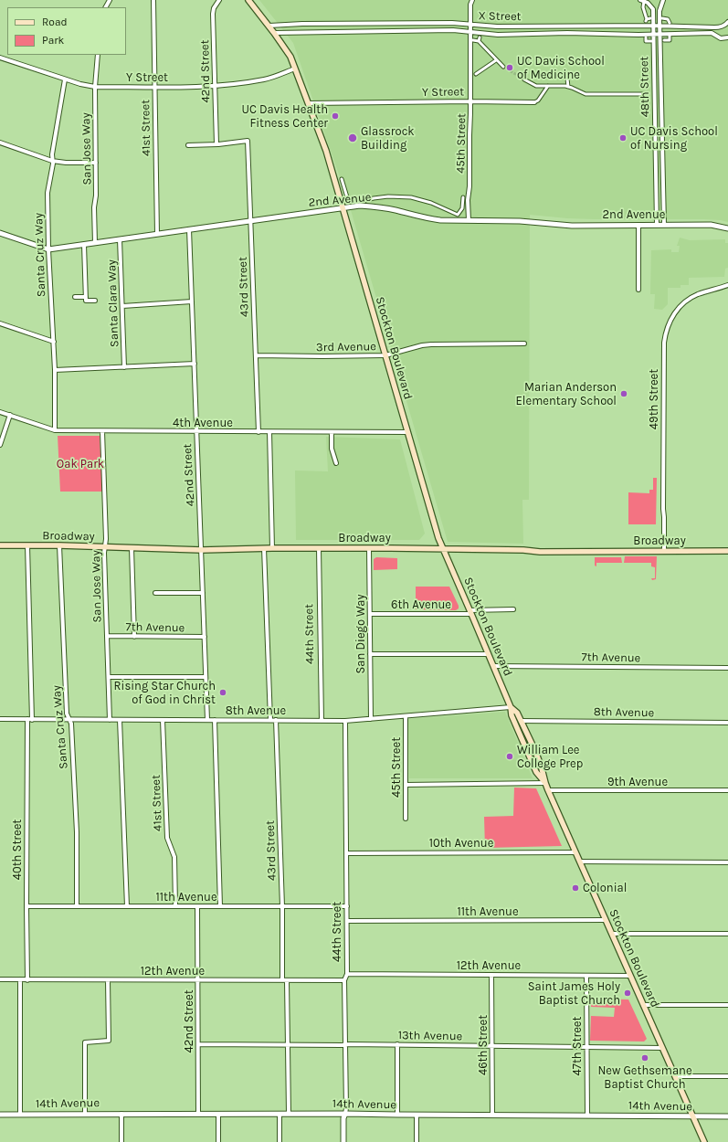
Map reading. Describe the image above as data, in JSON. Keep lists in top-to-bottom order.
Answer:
{
  "streets": {
    "main road": ["Stockton Boulevard", "Broadway"],
    "street": [
      "X Street",
      "42nd Street",
      "Y Street",
      "48th Street",
      "41st Street",
      "45th Street",
      "San Jose Way",
      "2nd Avenue",
      "Santa Cruz Way",
      "43rd Street",
      "Santa Clara Way",
      "3rd Avenue",
      "49th Street",
      "4th Avenue",
      "6th Avenue",
      "7th Avenue",
      "44th Street",
      "San Diego Way",
      "8th Avenue",
      "9th Avenue",
      "10th Avenue",
      "40th Street",
      "11th Avenue",
      "12th Avenue",
      "13th Avenue",
      "46th Street",
      "47th Street",
      "14th Avenue"
    ]
  },
  "crossings": [
    ["X Street", "48th Street"],
    ["X Street", "45th Street"],
    ["X Street", "Stockton Boulevard"],
    ["42nd Street", "Y Street"],
    ["42nd Street", "2nd Avenue"],
    ["42nd Street", "43rd Street"],
    ["42nd Street", "4th Avenue"],
    ["42nd Street", "Broadway"],
    ["42nd Street", "7th Avenue"],
    ["42nd Street", "8th Avenue"],
    ["42nd Street", "11th Avenue"],
    ["42nd Street", "12th Avenue"],
    ["42nd Street", "13th Avenue"],
    ["42nd Street", "14th Avenue"],
    ["Y Street", "41st Street"],
    ["Y Street", "45th Street"],
    ["Y Street", "San Jose Way"],
    ["Y Street", "Santa Cruz Way"],
    ["Y Street", "Stockton Boulevard"],
    ["48th Street", "2nd Avenue"],
    ["41st Street", "2nd Avenue"],
    ["41st Street", "8th Avenue"],
    ["41st Street", "11th Avenue"],
    ["45th Street", "2nd Avenue"],
    ["45th Street", "8th Avenue"],
    ["San Jose Way", "2nd Avenue"],
    ["San Jose Way", "4th Avenue"],
    ["San Jose Way", "Broadway"],
    ["San Jose Way", "7th Avenue"],
    ["San Jose Way", "8th Avenue"],
    ["2nd Avenue", "Santa Cruz Way"],
    ["2nd Avenue", "43rd Street"],
    ["2nd Avenue", "Santa Clara Way"],
    ["2nd Avenue", "Stockton Boulevard"],
    ["Santa Cruz Way", "4th Avenue"],
    ["Santa Cruz Way", "Broadway"],
    ["Santa Cruz Way", "8th Avenue"],
    ["Santa Cruz Way", "11th Avenue"],
    ["43rd Street", "3rd Avenue"],
    ["43rd Street", "4th Avenue"],
    ["43rd Street", "8th Avenue"],
    ["43rd Street", "11th Avenue"],
    ["43rd Street", "12th Avenue"],
    ["3rd Avenue", "Stockton Boulevard"],
    ["Stockton Boulevard", "4th Avenue"],
    ["Stockton Boulevard", "Broadway"],
    ["Stockton Boulevard", "6th Avenue"],
    ["Stockton Boulevard", "7th Avenue"],
    ["Stockton Boulevard", "8th Avenue"],
    ["Stockton Boulevard", "9th Avenue"],
    ["Stockton Boulevard", "10th Avenue"],
    ["Stockton Boulevard", "11th Avenue"],
    ["Stockton Boulevard", "12th Avenue"],
    ["Stockton Boulevard", "13th Avenue"],
    ["Stockton Boulevard", "14th Avenue"],
    ["49th Street", "Broadway"],
    ["Broadway", "44th Street"],
    ["Broadway", "San Diego Way"],
    ["Broadway", "40th Street"],
    ["6th Avenue", "San Diego Way"],
    ["44th Street", "8th Avenue"],
    ["44th Street", "10th Avenue"],
    ["44th Street", "11th Avenue"],
    ["44th Street", "12th Avenue"],
    ["44th Street", "13th Avenue"],
    ["44th Street", "14th Avenue"],
    ["San Diego Way", "8th Avenue"],
    ["8th Avenue", "40th Street"],
    ["40th Street", "11th Avenue"],
    ["40th Street", "12th Avenue"],
    ["12th Avenue", "46th Street"],
    ["12th Avenue", "47th Street"],
    ["13th Avenue", "46th Street"],
    ["13th Avenue", "47th Street"],
    ["46th Street", "14th Avenue"],
    ["47th Street", "14th Avenue"]
  ],
  "parks": ["Oak Park"],
  "places": [
    "UC Davis School of Medicine",
    "UC Davis Health Fitness Center",
    "Glassrock Building",
    "UC Davis School of Nursing",
    "Marian Anderson Elementary School",
    "Rising Star Church of God in Christ",
    "William Lee College Prep",
    "Colonial",
    "Saint James Holy Baptist Church",
    "New Gethsemane Baptist Church"
  ],
  "legend": ["Road", "Park"]
}
